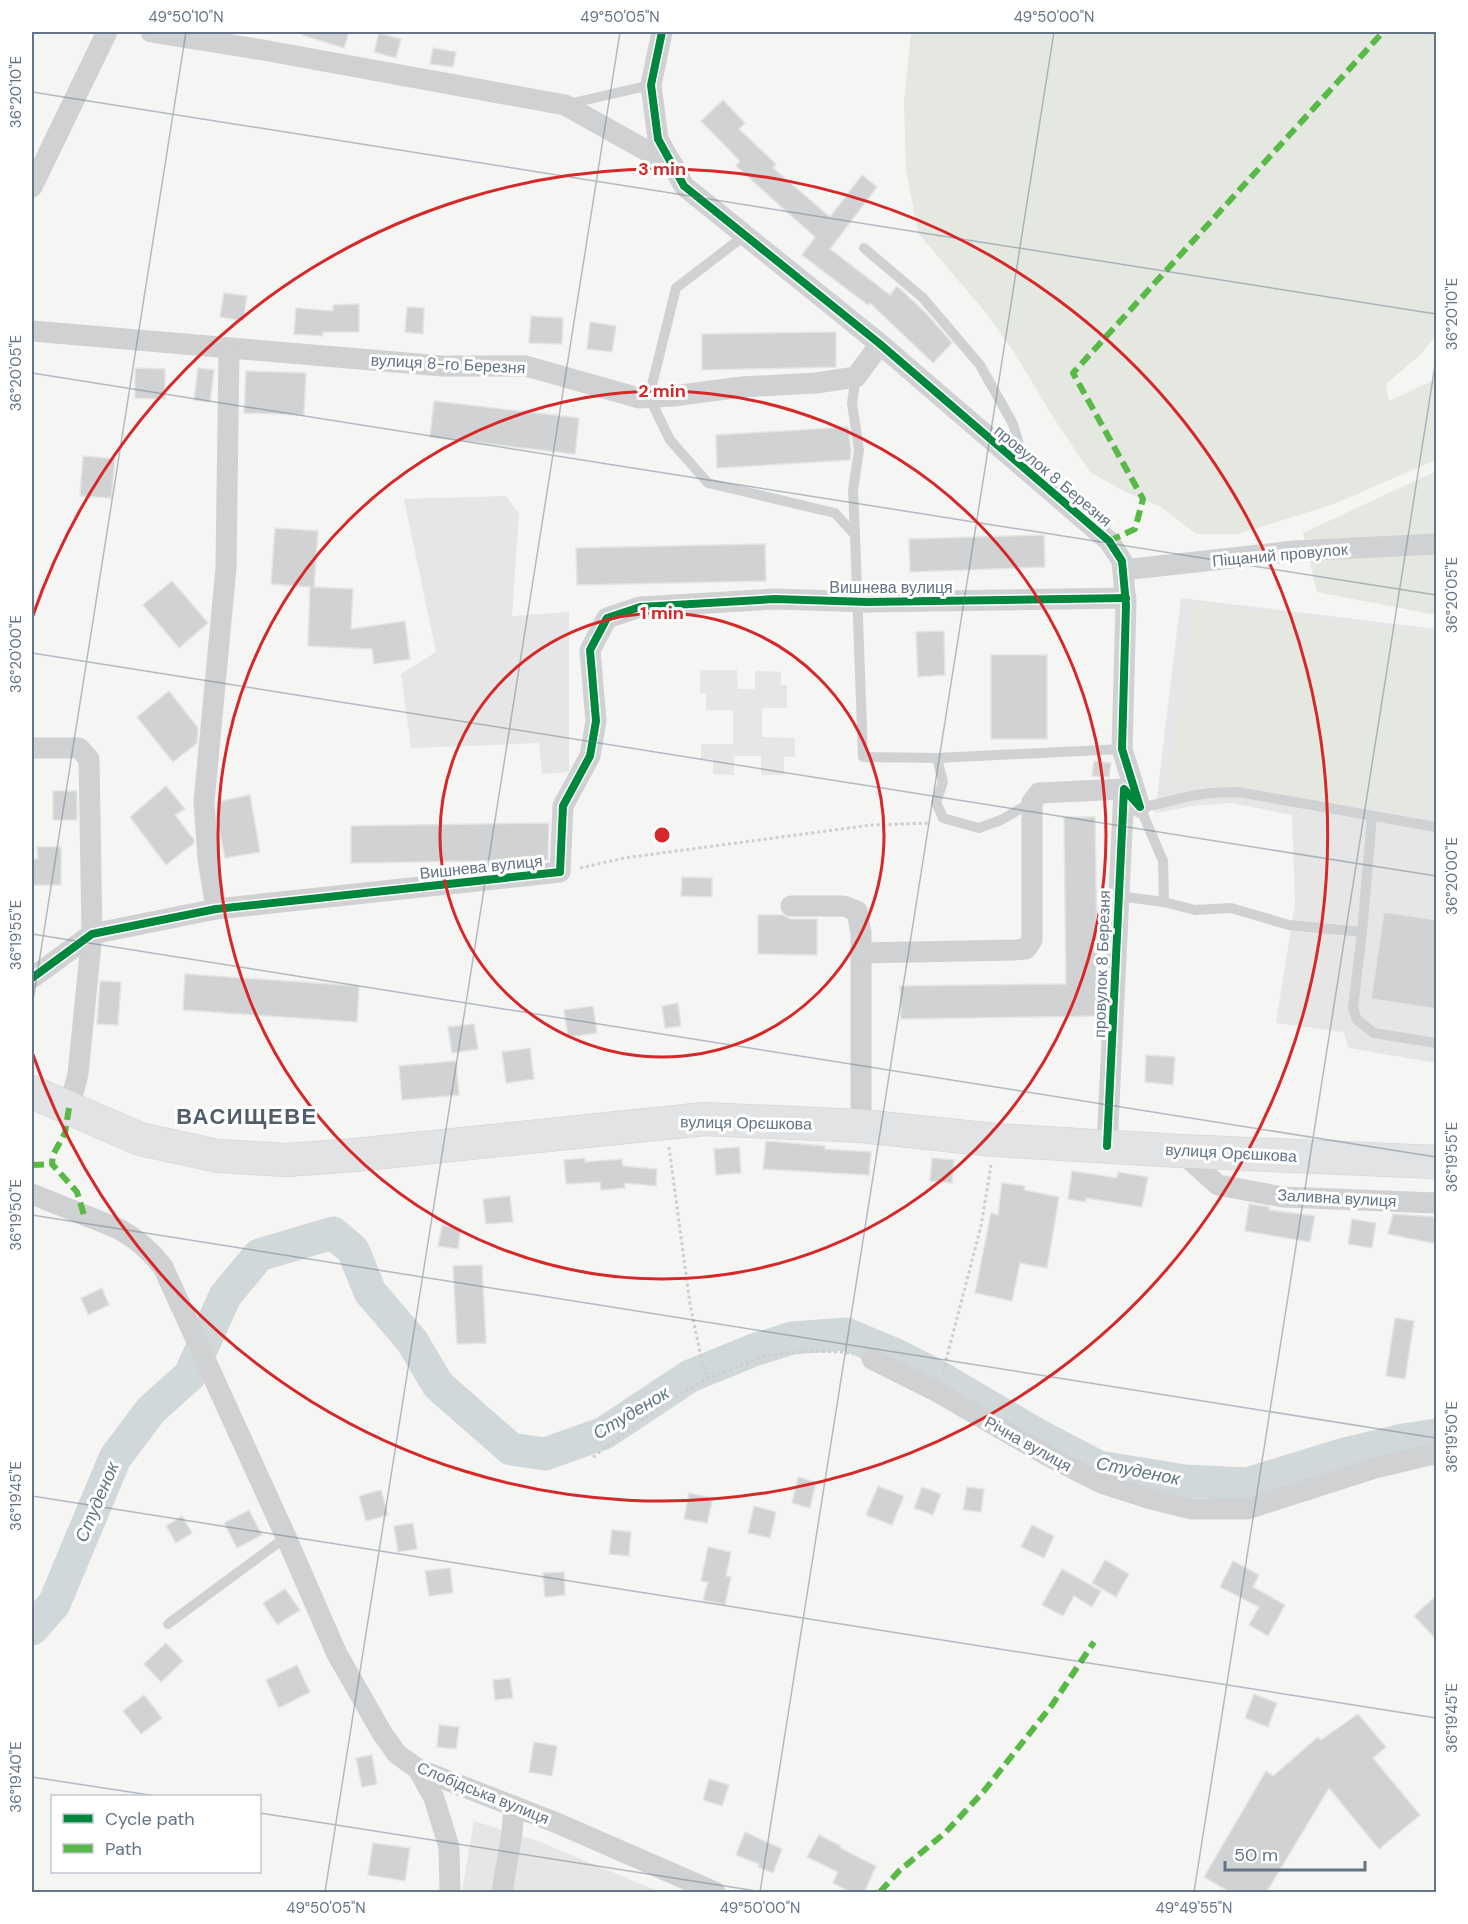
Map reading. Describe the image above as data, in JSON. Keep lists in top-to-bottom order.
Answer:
{
  "streets": {
    "main road": ["вулиця Орєшкова"],
    "street": [
      "вулиця 8-го Березня",
      "провулок 8 Березня",
      "Піщаний провулок",
      "Вишнева вулиця",
      "Заливна вулиця",
      "Річна вулиця",
      "Слобідська вулиця"
    ]
  },
  "crossings": [
    ["провулок 8 Березня", "Піщаний провулок"],
    ["провулок 8 Березня", "Вишнева вулиця"],
    ["провулок 8 Березня", "вулиця Орєшкова"],
    ["вулиця Орєшкова", "Заливна вулиця"]
  ],
  "districts": ["ВАСИЩЕВЕ"],
  "water": ["Студенок"],
  "legend": ["Cycle path", "Path"],
  "scale_bar": "50 m",
  "coordinates": [
    "49°50'10\"N",
    "49°50'05\"N",
    "49°50'00\"N",
    "36°20'10\"E",
    "36°20'05\"E",
    "36°20'00\"E",
    "36°19'55\"E",
    "36°19'50\"E",
    "36°19'45\"E",
    "36°19'40\"E",
    "49°49'55\"N"
  ],
  "rings": ["3 min", "2 min", "1 min"]
}
